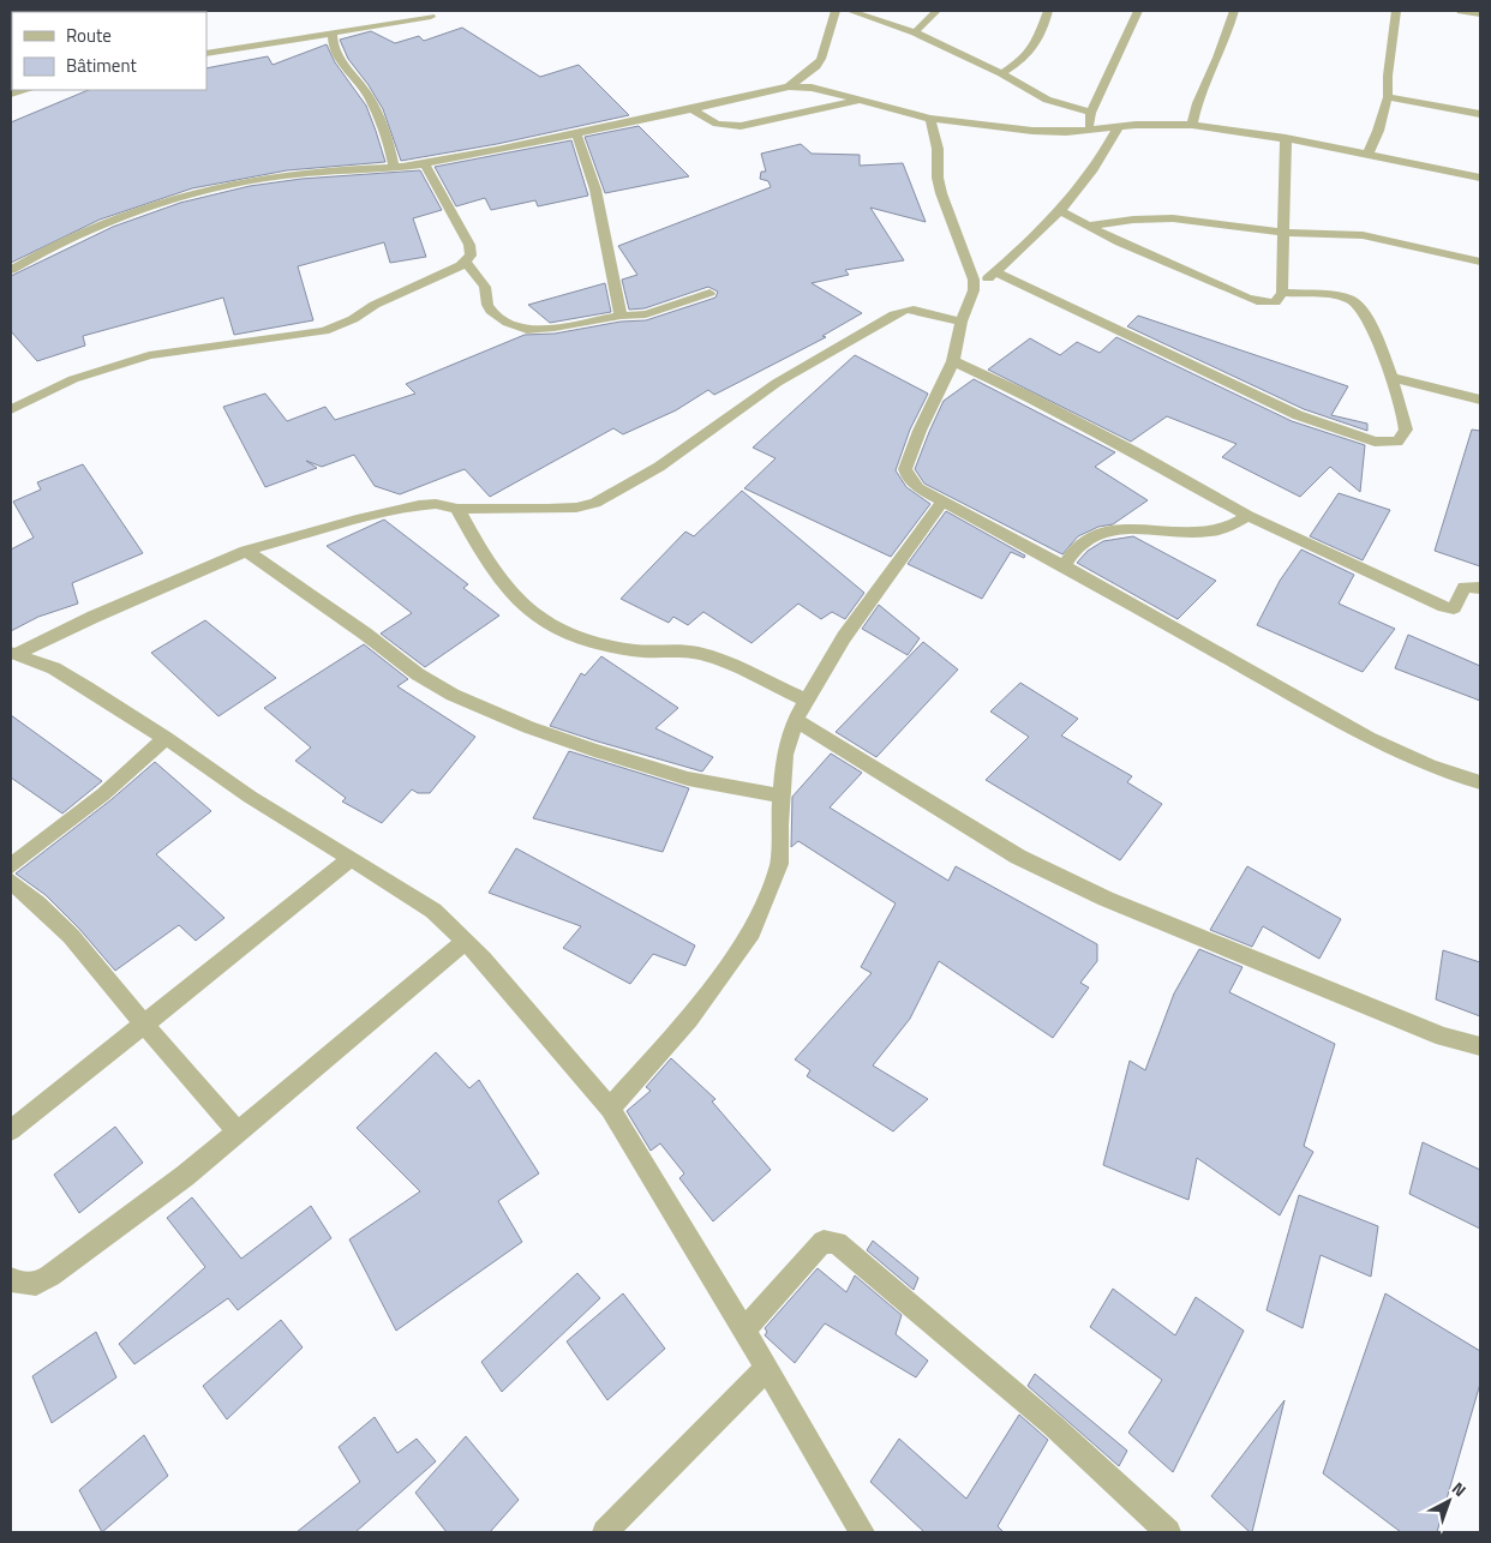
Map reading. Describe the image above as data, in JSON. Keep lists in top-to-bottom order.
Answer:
{
  "legend": ["Route", "Bâtiment"],
  "north": "top right"
}
